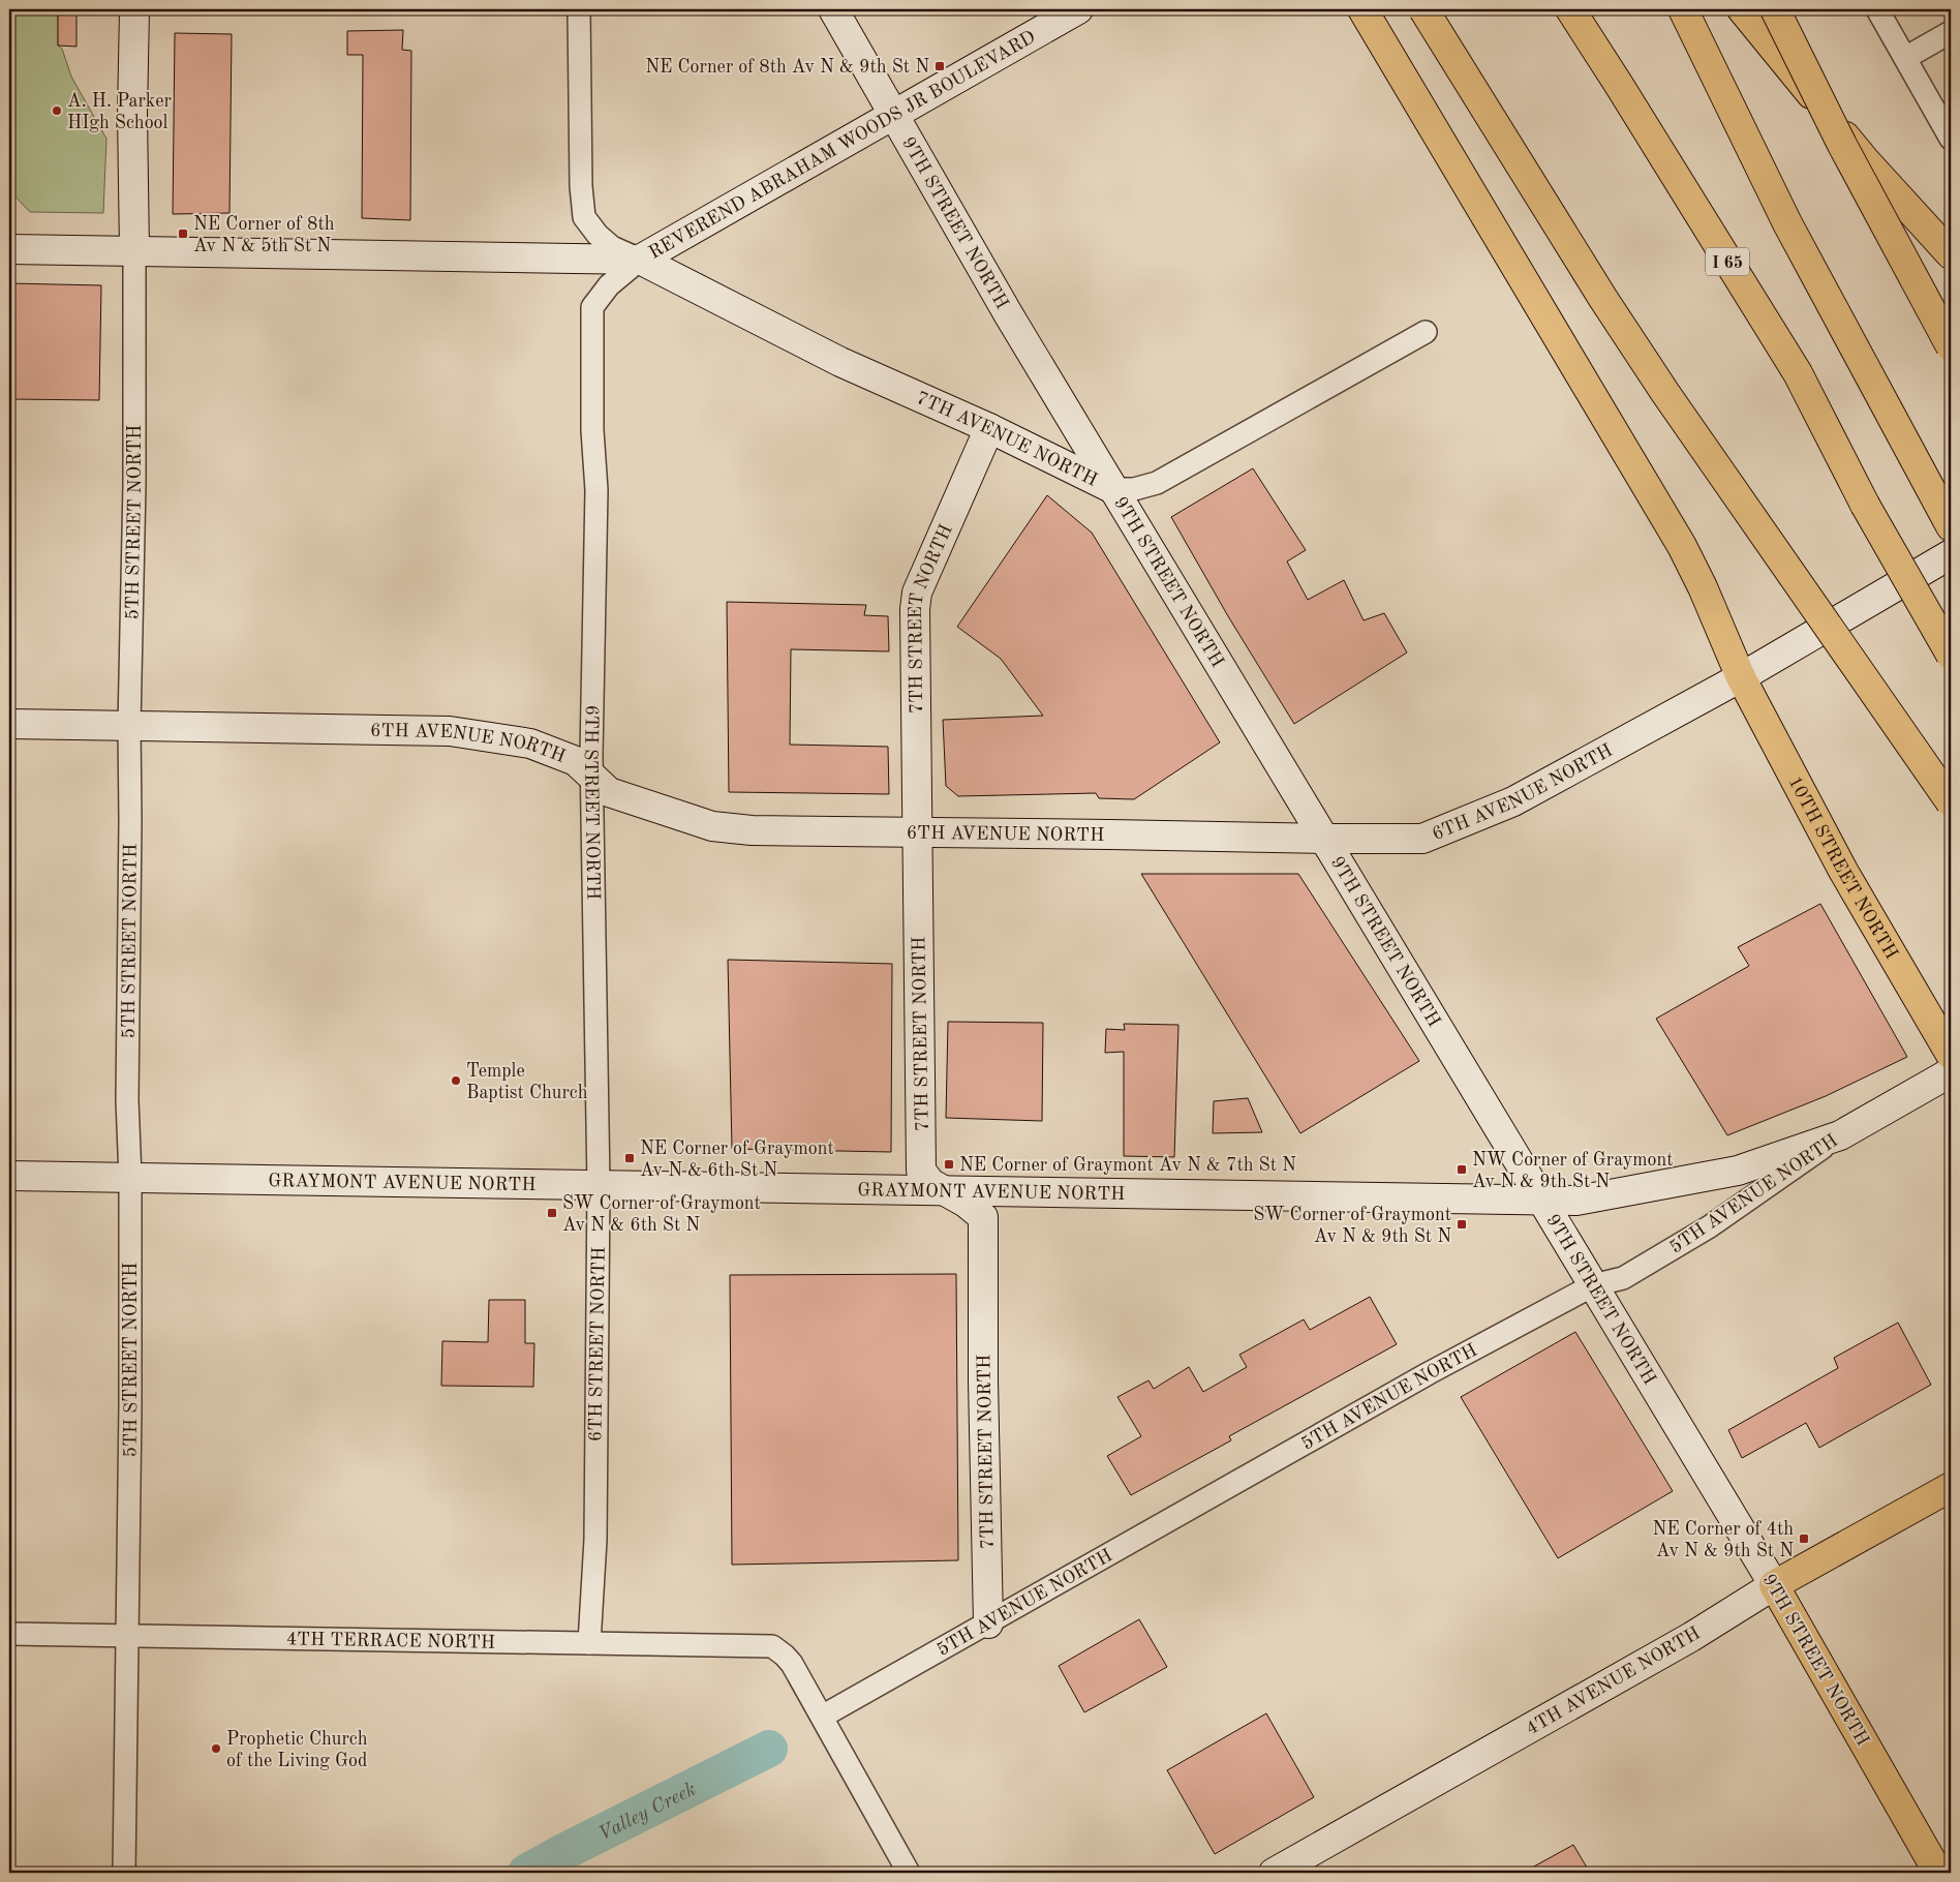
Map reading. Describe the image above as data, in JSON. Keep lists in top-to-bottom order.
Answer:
{
  "streets": {
    "main road": [
      "REVEREND ABRAHAM WOODS JR BOULEVARD",
      "9TH STREET NORTH",
      "I 65",
      "7TH AVENUE NORTH",
      "5TH STREET NORTH",
      "7TH STREET NORTH",
      "6TH AVENUE NORTH",
      "10TH STREET NORTH",
      "GRAYMONT AVENUE NORTH",
      "5TH AVENUE NORTH",
      "4TH AVENUE NORTH"
    ],
    "street": ["6TH STREET NORTH", "4TH TERRACE NORTH"]
  },
  "crossings": [
    ["REVEREND ABRAHAM WOODS JR BOULEVARD", "9TH STREET NORTH"],
    ["REVEREND ABRAHAM WOODS JR BOULEVARD", "7TH AVENUE NORTH"],
    ["REVEREND ABRAHAM WOODS JR BOULEVARD", "5TH STREET NORTH"],
    ["REVEREND ABRAHAM WOODS JR BOULEVARD", "6TH STREET NORTH"],
    ["9TH STREET NORTH", "7TH AVENUE NORTH"],
    ["9TH STREET NORTH", "6TH AVENUE NORTH"],
    ["9TH STREET NORTH", "GRAYMONT AVENUE NORTH"],
    ["9TH STREET NORTH", "5TH AVENUE NORTH"],
    ["9TH STREET NORTH", "4TH AVENUE NORTH"],
    ["7TH AVENUE NORTH", "7TH STREET NORTH"],
    ["7TH AVENUE NORTH", "6TH STREET NORTH"],
    ["5TH STREET NORTH", "6TH AVENUE NORTH"],
    ["5TH STREET NORTH", "GRAYMONT AVENUE NORTH"],
    ["5TH STREET NORTH", "4TH TERRACE NORTH"],
    ["7TH STREET NORTH", "6TH AVENUE NORTH"],
    ["7TH STREET NORTH", "GRAYMONT AVENUE NORTH"],
    ["7TH STREET NORTH", "5TH AVENUE NORTH"],
    ["6TH AVENUE NORTH", "6TH STREET NORTH"],
    ["6TH AVENUE NORTH", "10TH STREET NORTH"],
    ["6TH STREET NORTH", "GRAYMONT AVENUE NORTH"],
    ["6TH STREET NORTH", "4TH TERRACE NORTH"],
    ["GRAYMONT AVENUE NORTH", "5TH AVENUE NORTH"],
    ["5TH AVENUE NORTH", "4TH TERRACE NORTH"]
  ],
  "water": ["Valley Creek"],
  "places": {
    "transit": [
      "NE Corner of 8th Av N & 9th St N",
      "NE Corner of 8th Av N & 5th St N",
      "NE Corner of Graymont Av N & 6th St N",
      "NE Corner of Graymont Av N & 7th St N",
      "NW Corner of Graymont Av N & 9th St N",
      "SW Corner of Graymont Av N & 6th St N",
      "SW Corner of Graymont Av N & 9th St N",
      "NE Corner of 4th Av N & 9th St N"
    ],
    "other": ["A. H. Parker HIgh School", "Temple Baptist Church", "Prophetic Church of the Living God"]
  }
}
